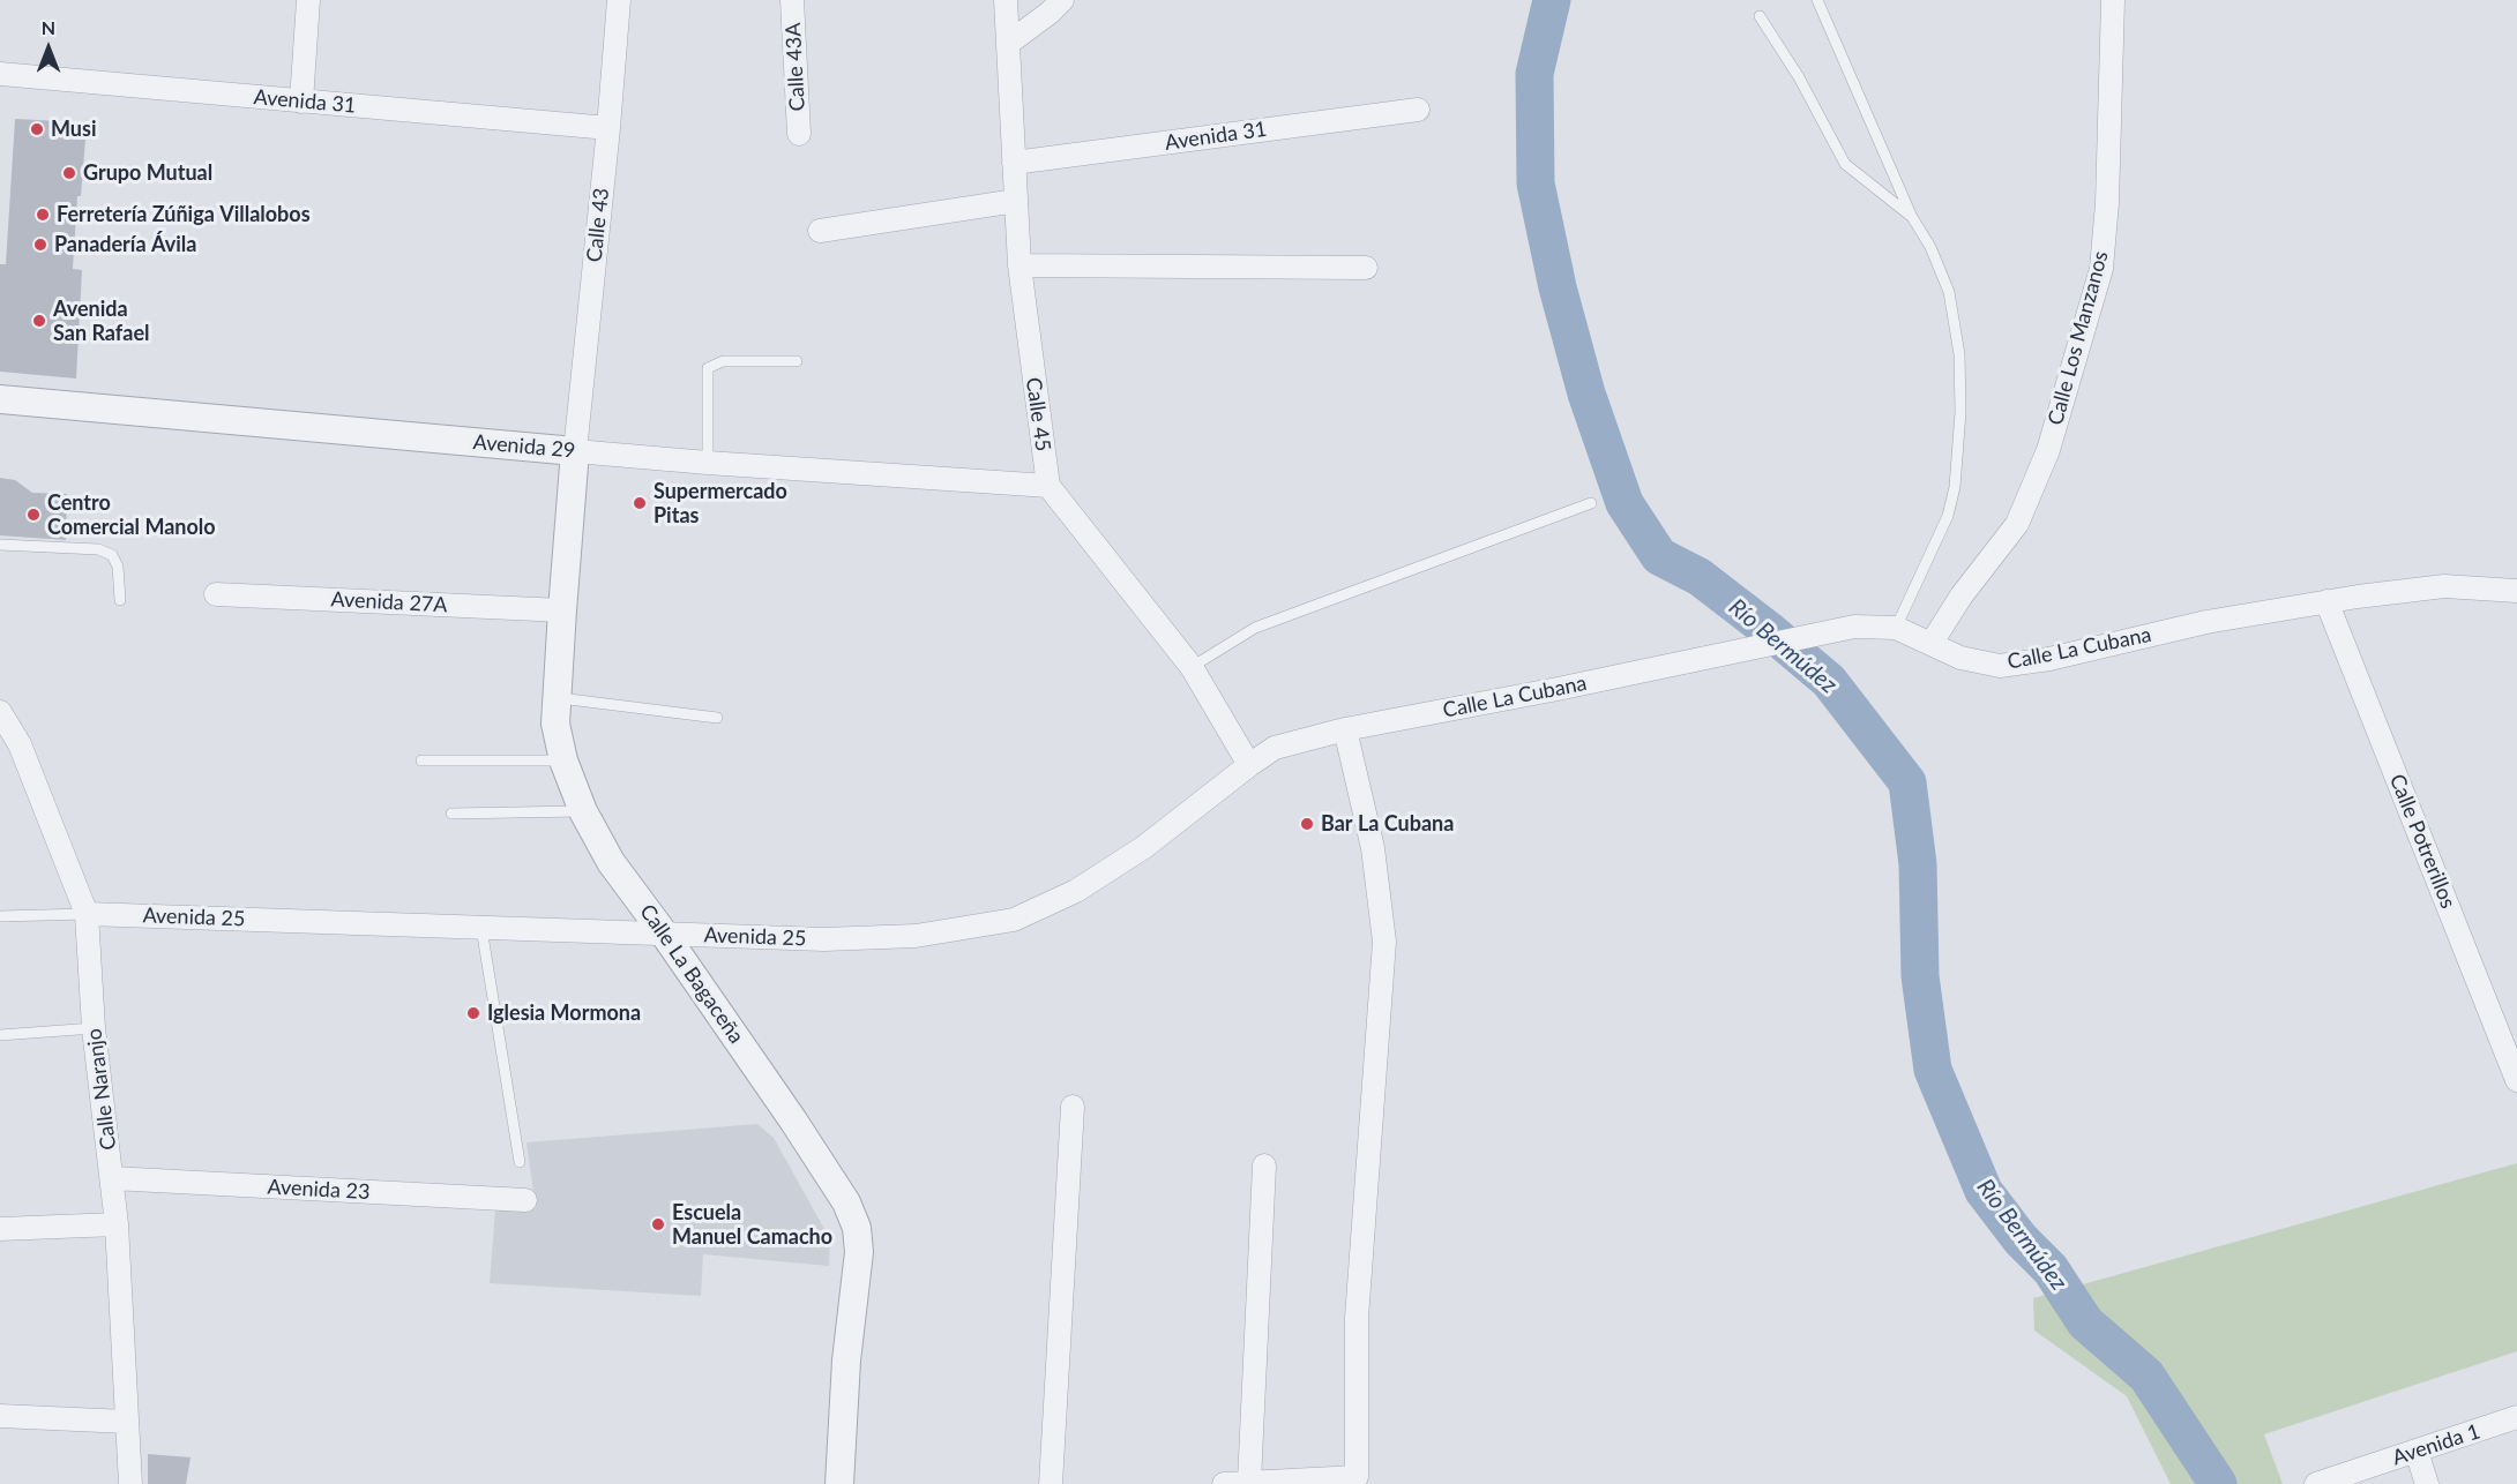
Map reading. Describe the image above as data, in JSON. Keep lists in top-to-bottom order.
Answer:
{
  "streets": {
    "street": [
      "Calle 43A",
      "Avenida 31",
      "Calle 43",
      "Calle Los Manzanos",
      "Calle 45",
      "Avenida 29",
      "Avenida 27A",
      "Calle La Cubana",
      "Calle Potrerillos",
      "Avenida 25",
      "Calle La Bagaceña",
      "Calle Naranjo",
      "Avenida 23",
      "Avenida 1"
    ]
  },
  "crossings": [
    ["Avenida 31", "Calle 43"],
    ["Avenida 31", "Calle 45"],
    ["Calle 43", "Avenida 29"],
    ["Calle 43", "Calle La Bagaceña"],
    ["Calle Los Manzanos", "Calle La Cubana"],
    ["Calle 45", "Avenida 29"],
    ["Avenida 29", "Calle La Bagaceña"],
    ["Avenida 27A", "Calle La Bagaceña"],
    ["Calle La Cubana", "Calle Potrerillos"],
    ["Calle La Cubana", "Avenida 25"],
    ["Avenida 25", "Calle La Bagaceña"],
    ["Avenida 25", "Calle Naranjo"],
    ["Calle Naranjo", "Avenida 23"]
  ],
  "water": ["Río Bermúdez"],
  "places": [
    "Musi",
    "Grupo Mutual",
    "Ferretería Zúñiga Villalobos",
    "Panadería Ávila",
    "Avenida San Rafael",
    "Supermercado Pitas",
    "Centro Comercial Manolo",
    "Bar La Cubana",
    "Iglesia Mormona",
    "Escuela Manuel Camacho"
  ],
  "north": "top"
}
